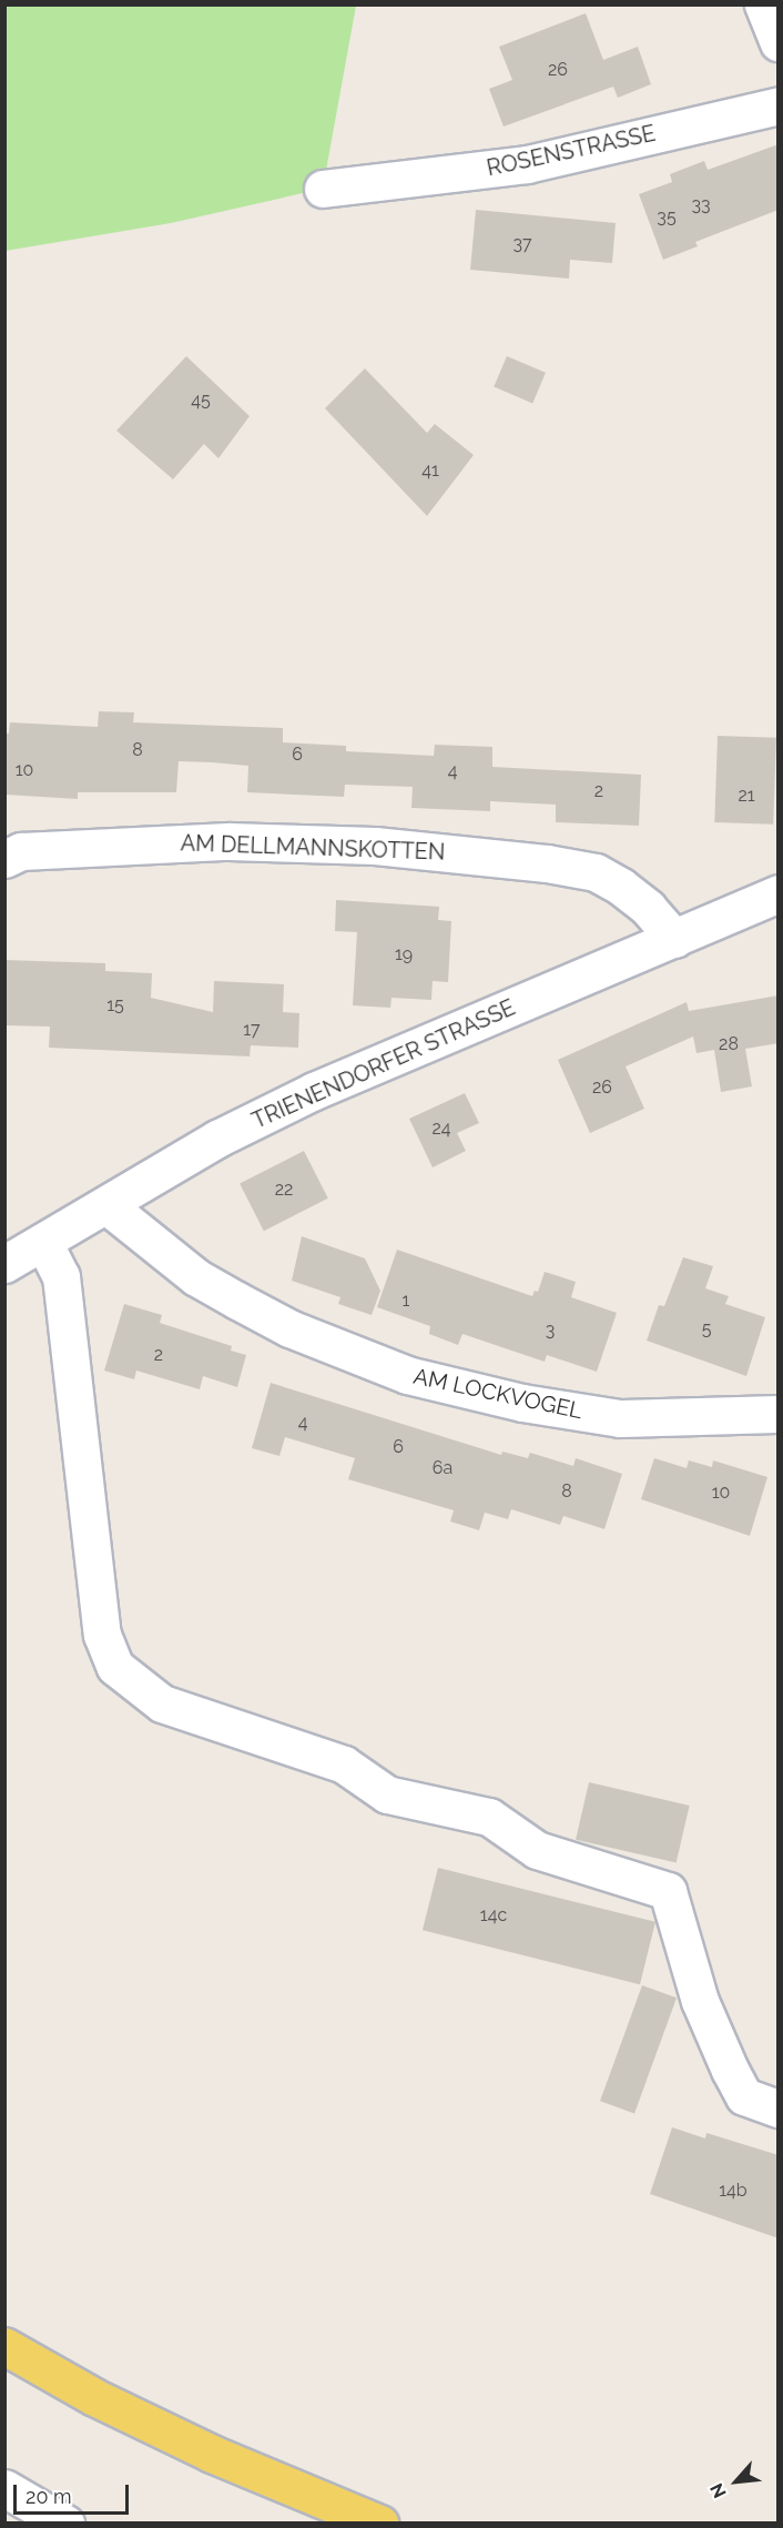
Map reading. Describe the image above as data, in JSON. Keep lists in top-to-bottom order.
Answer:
{
  "streets": {
    "street": [
      "ROSENSTRASSE",
      "AM DELLMANNSKOTTEN",
      "TRIENENDORFER STRASSE",
      "AM LOCKVOGEL"
    ]
  },
  "crossings": [
    ["AM DELLMANNSKOTTEN", "TRIENENDORFER STRASSE"],
    ["TRIENENDORFER STRASSE", "AM LOCKVOGEL"]
  ],
  "house_numbers": [
    "26",
    "33",
    "35",
    "37",
    "45",
    "41",
    "8",
    "6",
    "10",
    "4",
    "2",
    "21",
    "19",
    "15",
    "17",
    "28",
    "26",
    "24",
    "22",
    "1",
    "5",
    "3",
    "2",
    "4",
    "6",
    "6a",
    "8",
    "10",
    "14c",
    "14b"
  ],
  "scale_bar": "20 m",
  "north": "bottom left"
}
